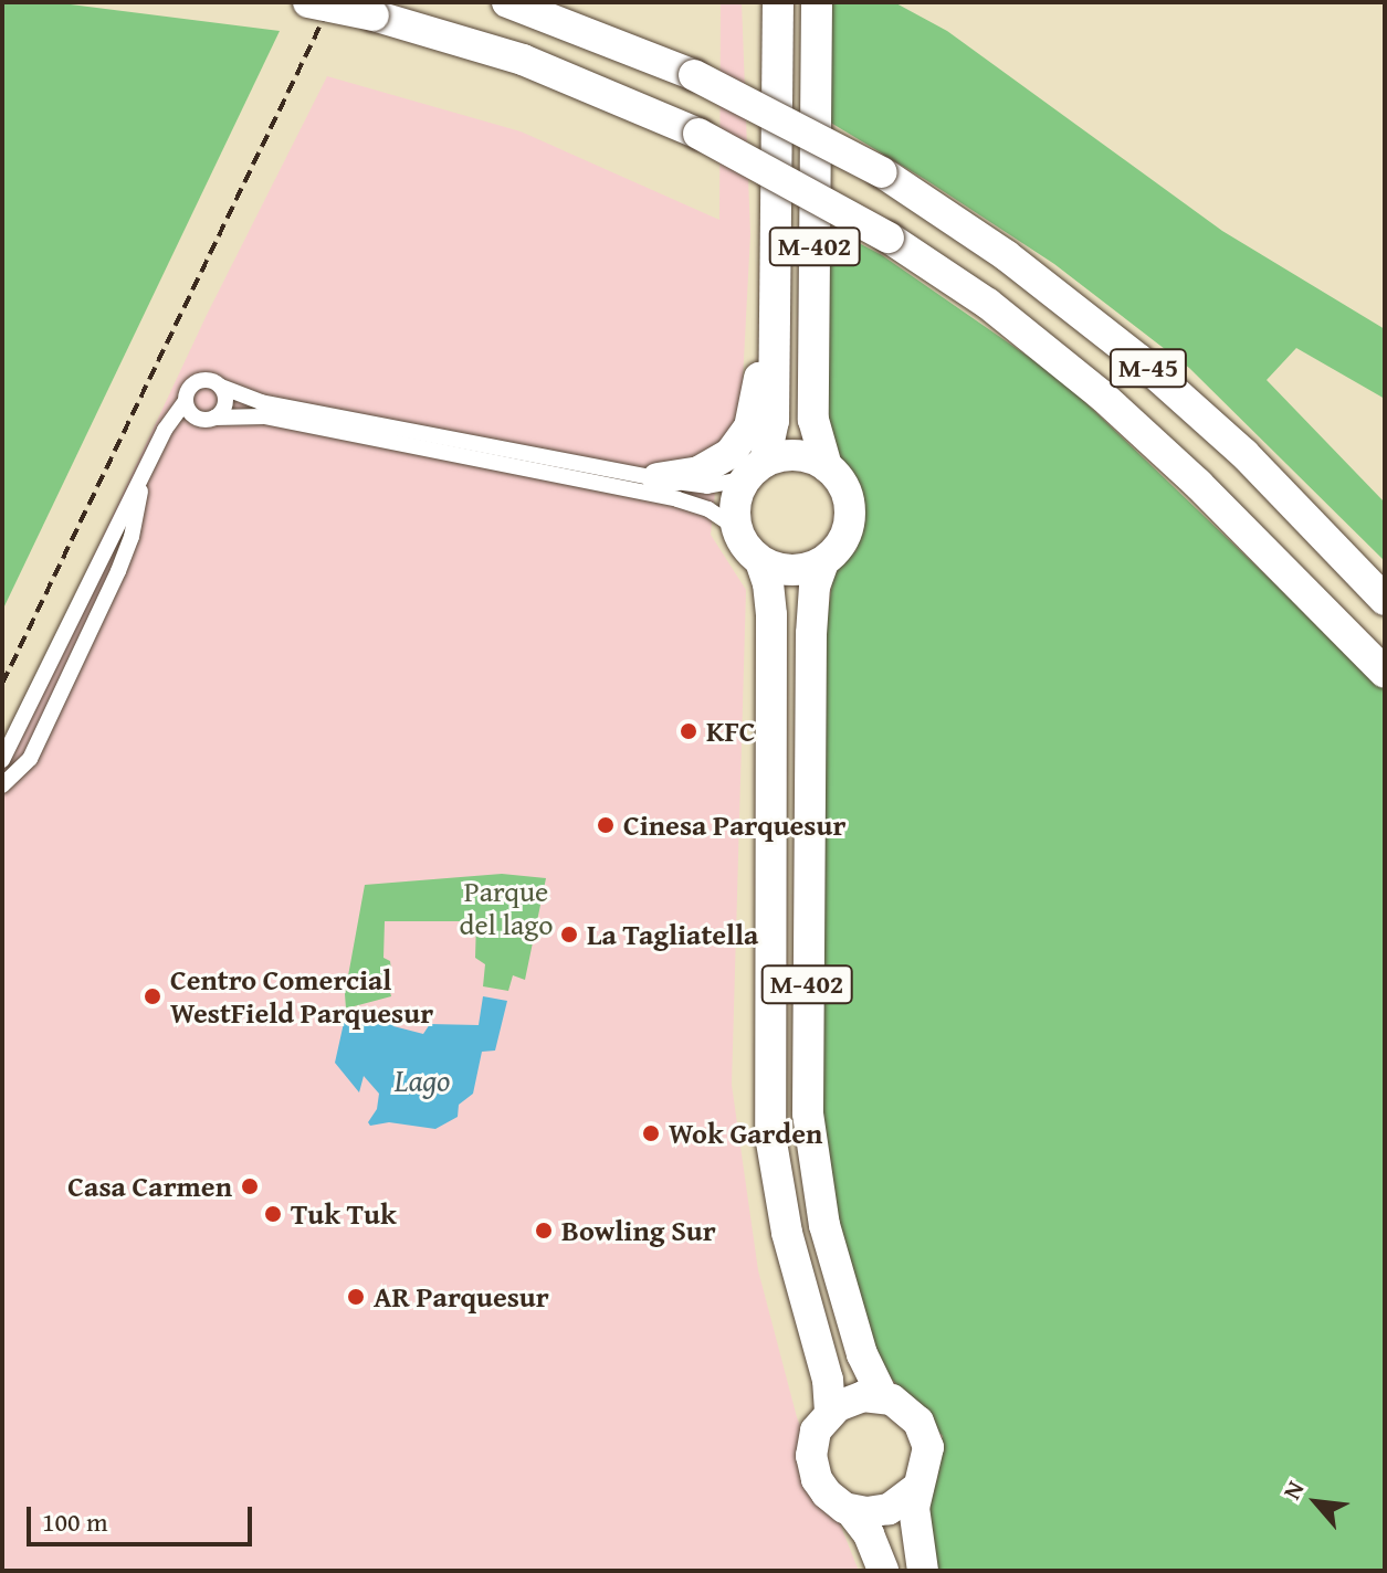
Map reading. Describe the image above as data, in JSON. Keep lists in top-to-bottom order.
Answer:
{
  "streets": {
    "highway": ["M-402", "M-45"]
  },
  "water": ["Lago"],
  "parks": ["Parque del lago"],
  "places": [
    "KFC",
    "Cinesa Parquesur",
    "La Tagliatella",
    "Centro Comercial WestField Parquesur",
    "Wok Garden",
    "Casa Carmen",
    "Tuk Tuk",
    "Bowling Sur",
    "AR Parquesur"
  ],
  "scale_bar": "100 m",
  "north": "top left"
}
